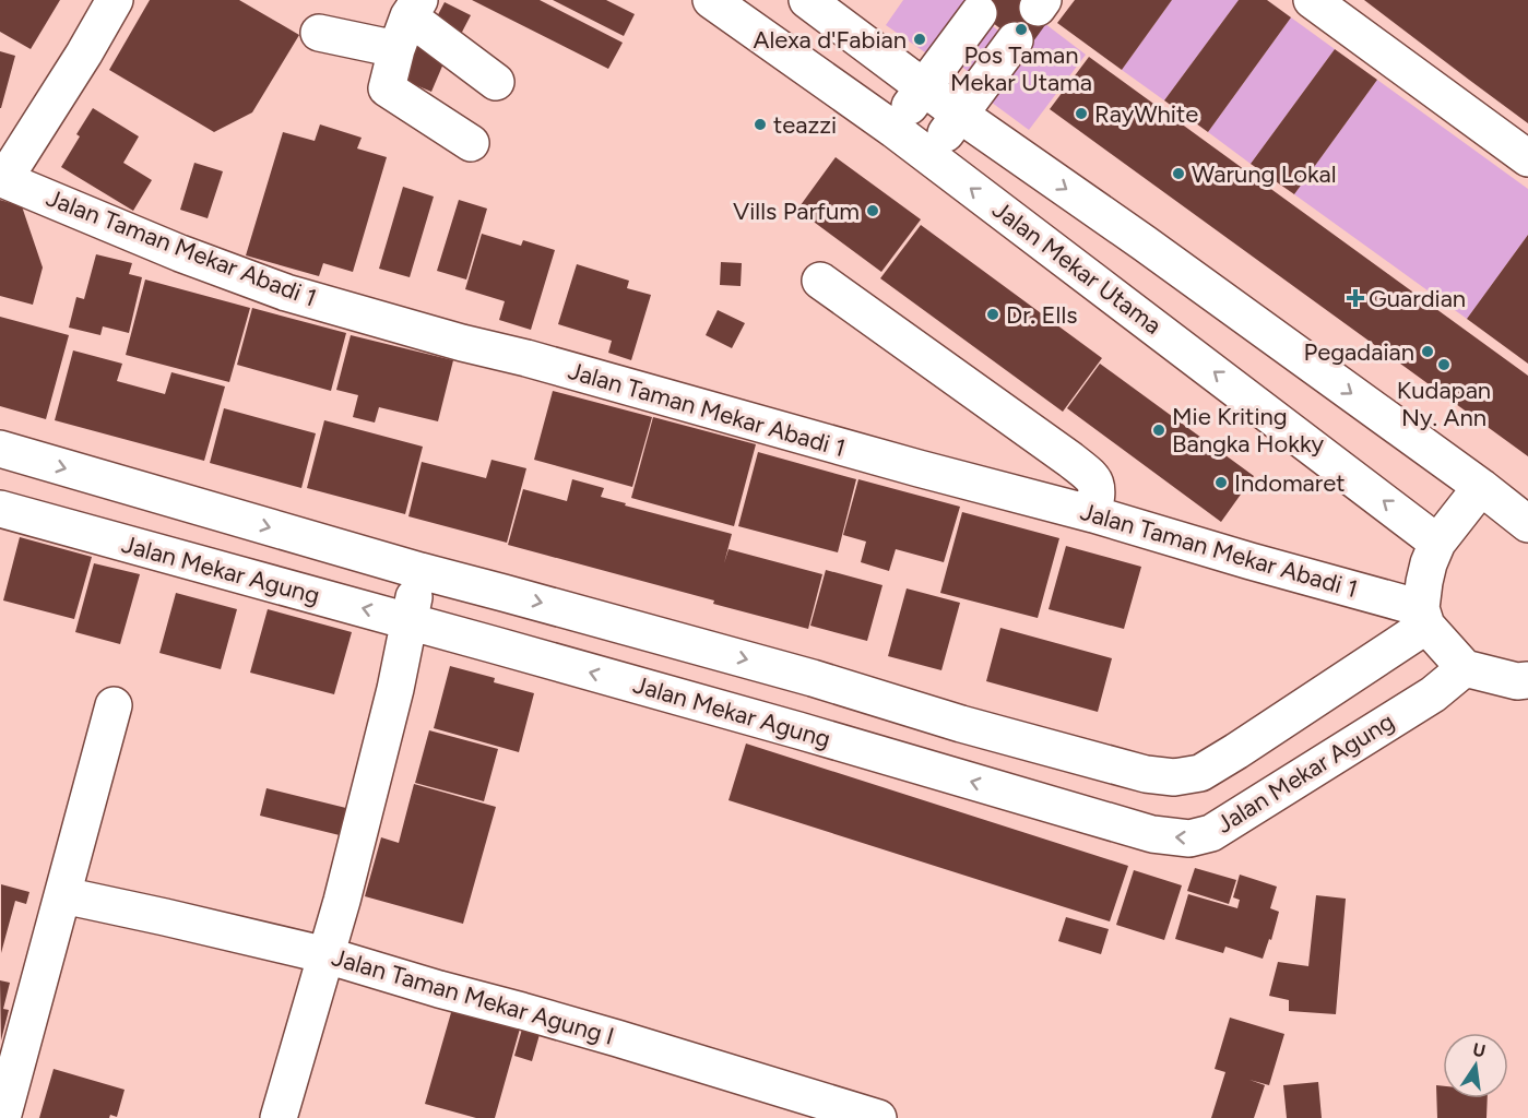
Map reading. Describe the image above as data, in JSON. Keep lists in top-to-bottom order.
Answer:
{
  "streets": {
    "street": [
      "Jalan Taman Mekar Abadi 1",
      "Jalan Mekar Utama",
      "Jalan Mekar Agung",
      "Jalan Taman Mekar Agung I"
    ]
  },
  "places": {
    "other": [
      "Pos Taman Mekar Utama",
      "Alexa d'Fabian",
      "RayWhite",
      "teazzi",
      "Warung Lokal",
      "Vills Parfum",
      "Dr. Ells",
      "Pegadaian",
      "Kudapan Ny. Ann",
      "Mie Kriting Bangka Hokky",
      "Indomaret"
    ],
    "health": ["Guardian"]
  },
  "north": "top"
}
